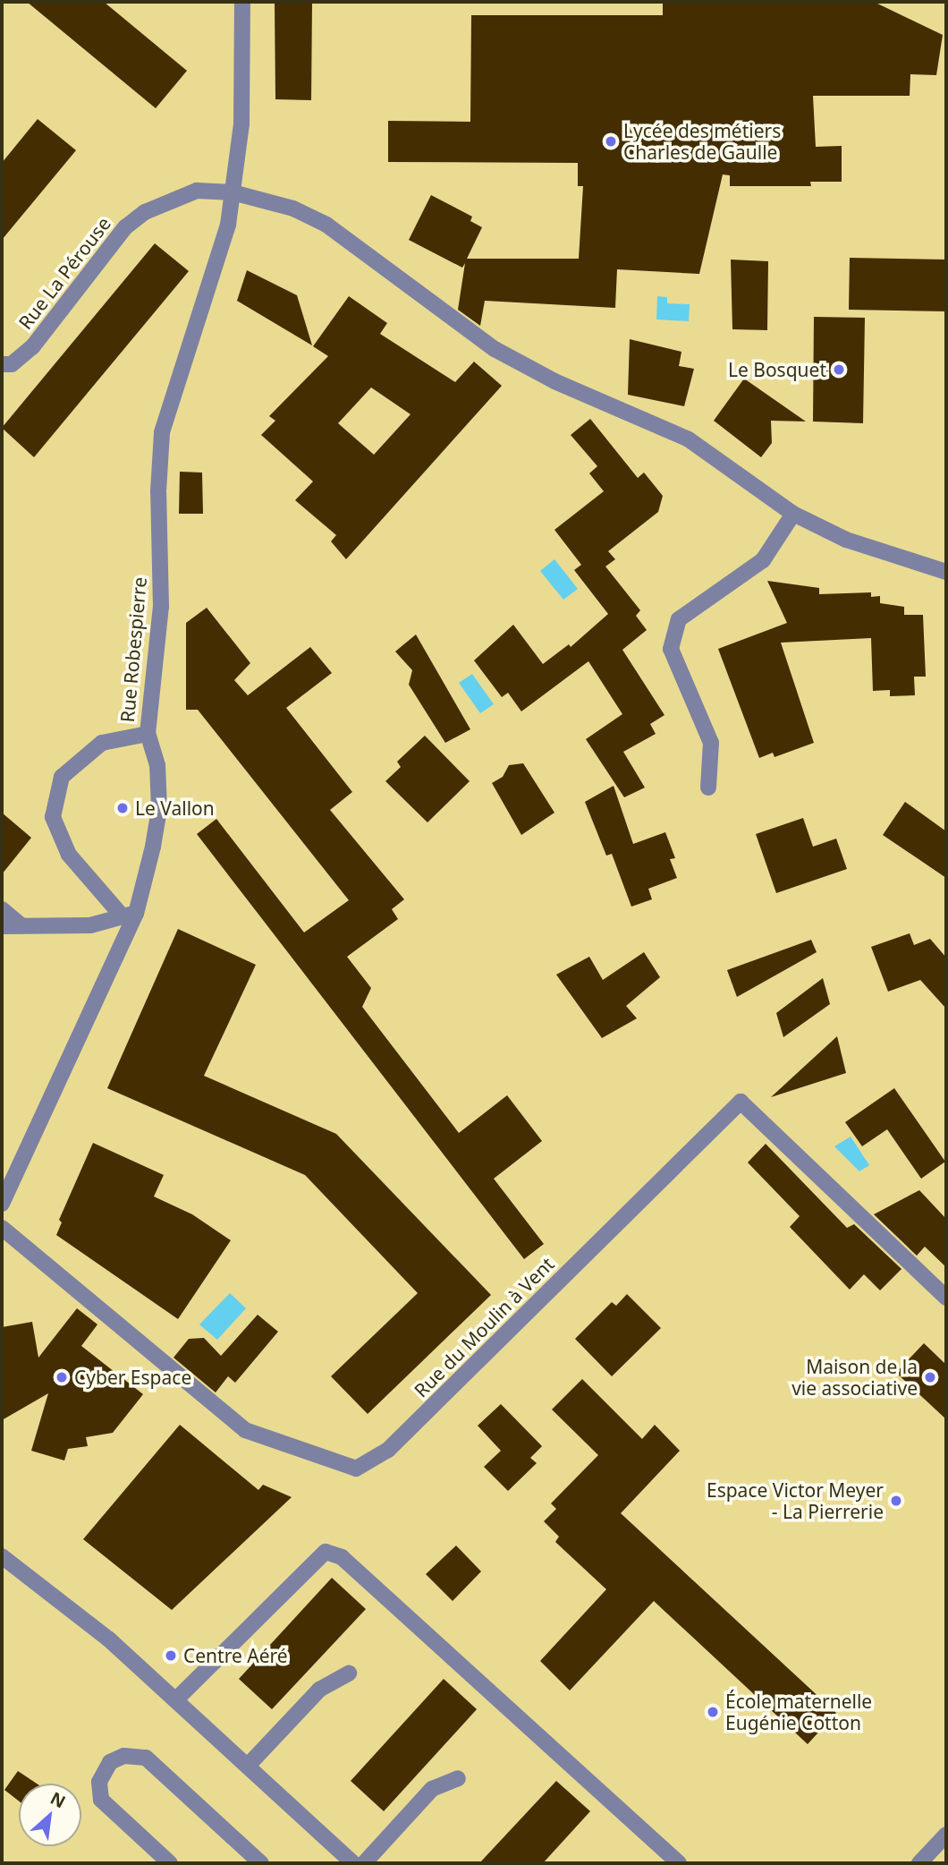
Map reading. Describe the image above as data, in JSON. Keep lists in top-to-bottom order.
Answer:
{
  "streets": {
    "street": ["Rue La Pérouse", "Rue Robespierre", "Rue du Moulin à Vent"]
  },
  "crossings": [
    ["Rue La Pérouse", "Rue Robespierre"]
  ],
  "places": [
    "Lycée des métiers Charles de Gaulle",
    "Le Bosquet",
    "Le Vallon",
    "Cyber Espace",
    "Maison de la vie associative",
    "Espace Victor Meyer - La Pierrerie",
    "Centre Aéré",
    "École maternelle Eugénie Cotton"
  ],
  "north": "top right"
}
